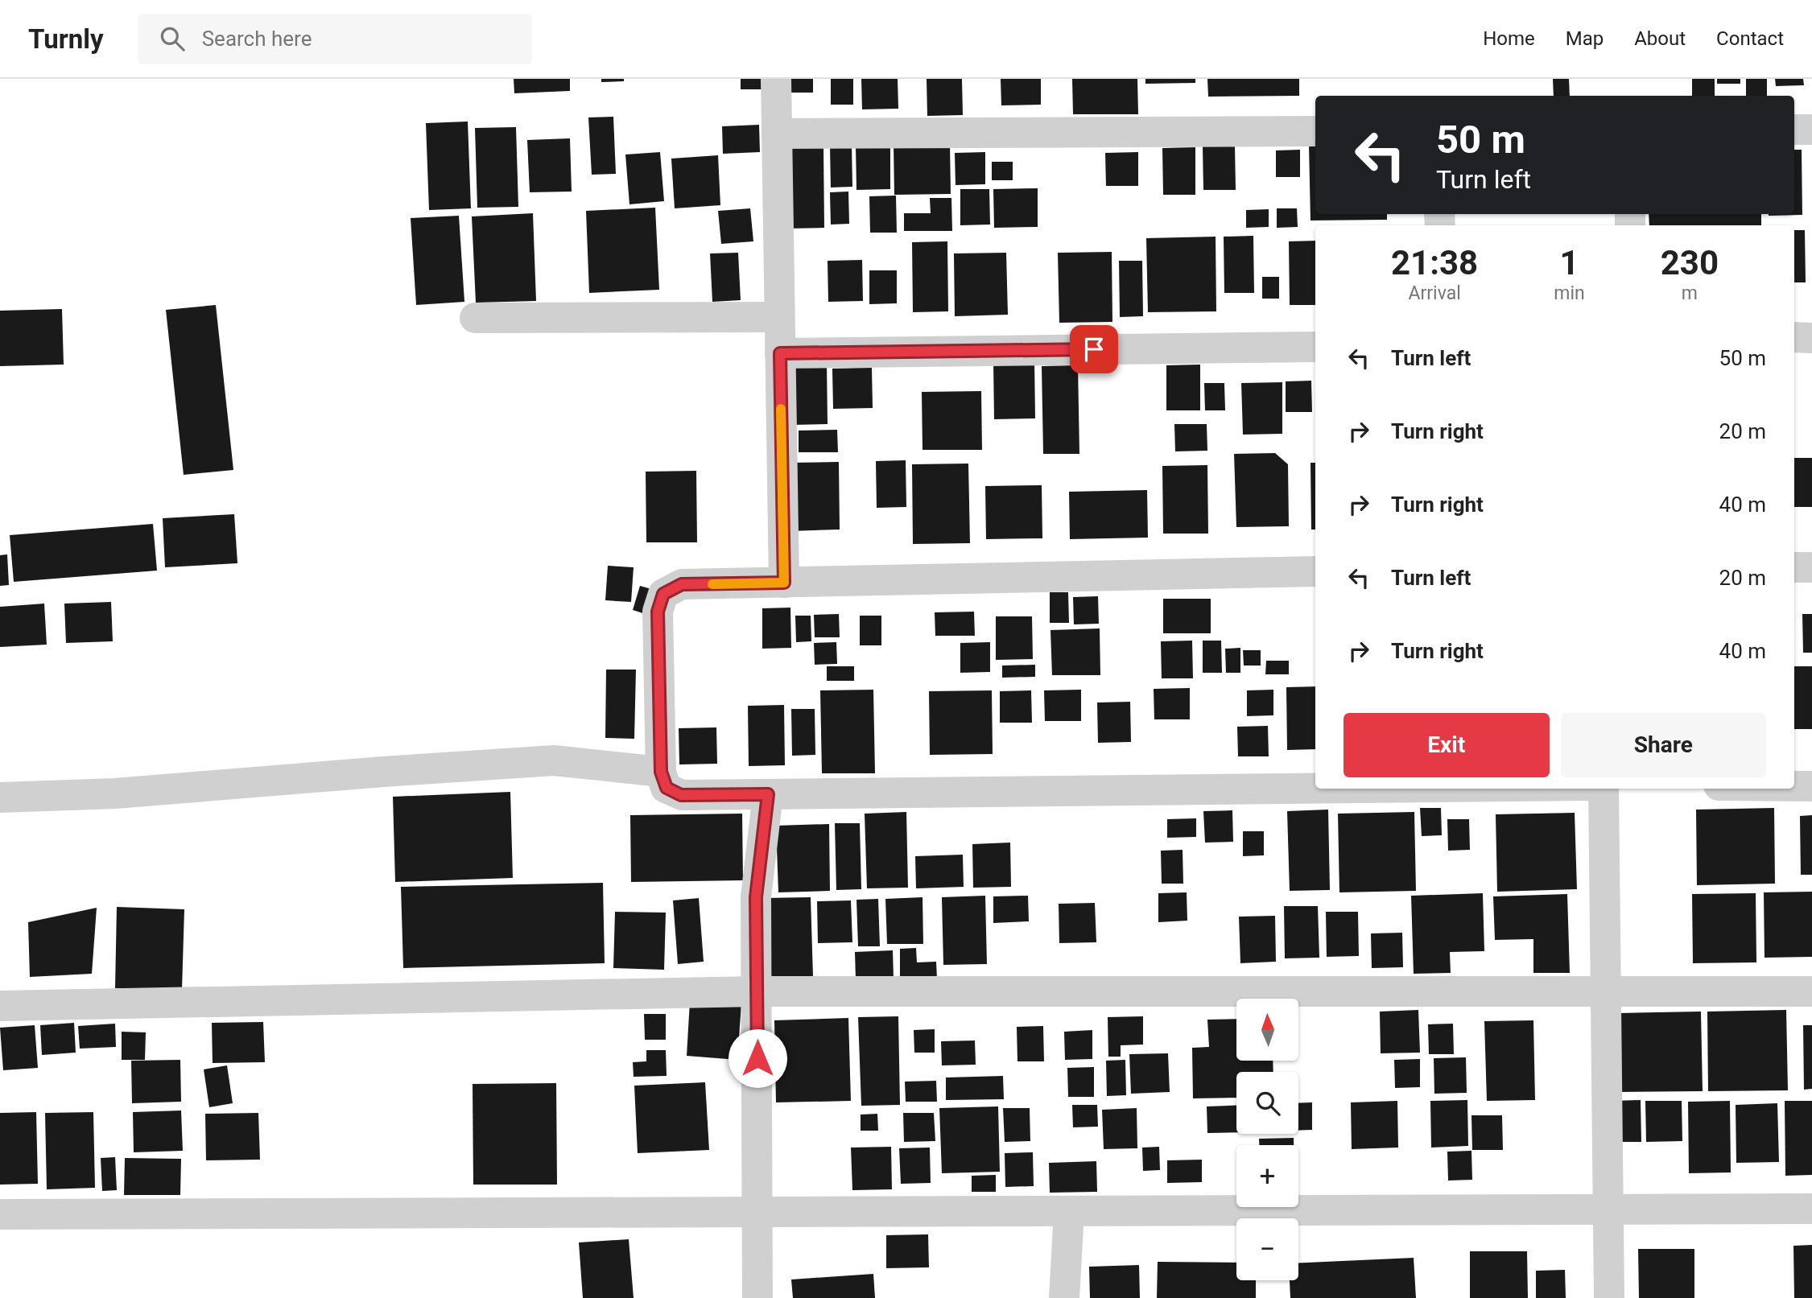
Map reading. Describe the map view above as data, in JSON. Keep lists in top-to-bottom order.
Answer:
{
  "north": "top",
  "page": {
    "header": "Turnly",
    "search": "Search here",
    "nav": [
      "Home",
      "Map",
      "About",
      "Contact"
    ],
    "turn": ["50 m", "Turn left"],
    "eta": [
      "21:38",
      "Arrival",
      "1",
      "min",
      "230",
      "m"
    ],
    "list": [
      {
        "name": "Turn left",
        "value": "50 m"
      },
      {
        "name": "Turn right",
        "value": "20 m"
      },
      {
        "name": "Turn right",
        "value": "40 m"
      },
      {
        "name": "Turn left",
        "value": "20 m"
      },
      {
        "name": "Turn right",
        "value": "40 m"
      }
    ],
    "buttons": ["Exit", "Share"],
    "map_buttons": ["+", "−"]
  }
}
